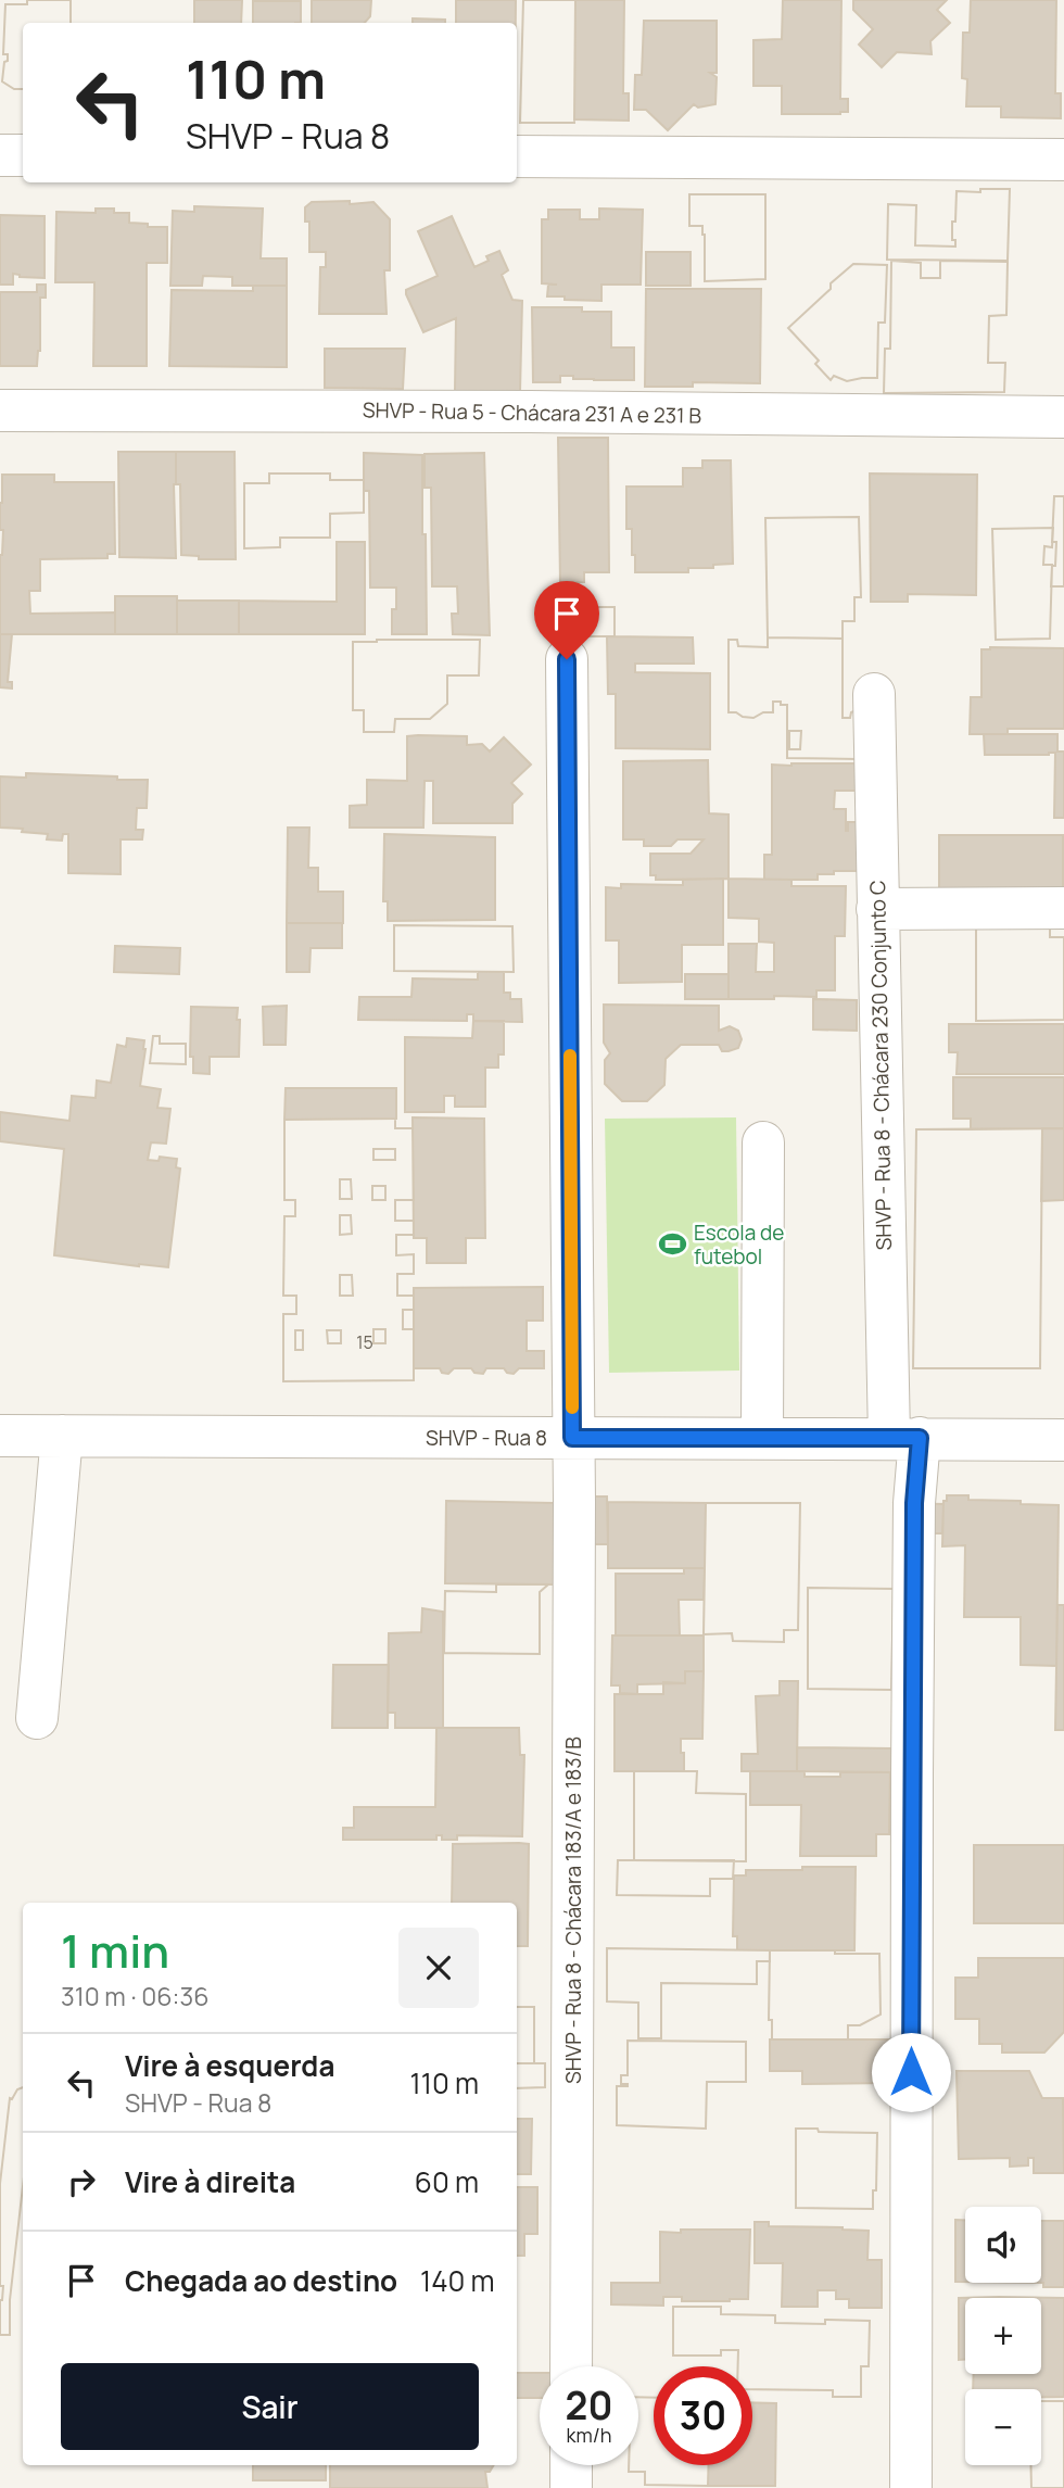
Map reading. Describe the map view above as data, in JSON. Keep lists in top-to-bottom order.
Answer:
{
  "streets": {
    "street": [
      "SHVP - Rua 5 - Chácara 231 A e 231 B",
      "SHVP - Rua 8 - Chácara 230 Conjunto C",
      "SHVP - Rua 8",
      "SHVP - Rua 8 - Chácara 183/A e 183/B"
    ]
  },
  "crossings": [
    ["SHVP - Rua 8 - Chácara 230 Conjunto C", "SHVP - Rua 8"],
    ["SHVP - Rua 8", "SHVP - Rua 8 - Chácara 183/A e 183/B"]
  ],
  "places": {
    "sports": ["Escola de futebol"]
  },
  "house_numbers": ["15"],
  "page": {
    "turn": ["110 m", "SHVP - Rua 8"],
    "heading": ["1 min", "310 m · 06:36"],
    "list": [
      {
        "name": "Vire à esquerda",
        "note": "SHVP - Rua 8",
        "value": "110 m"
      },
      {
        "name": "Vire à direita",
        "value": "60 m"
      },
      {
        "name": "Chegada ao destino",
        "value": "140 m"
      }
    ],
    "map_buttons": ["+", "−"],
    "buttons": "Sair",
    "speed": "20 km/h",
    "limit": "30"
  }
}
